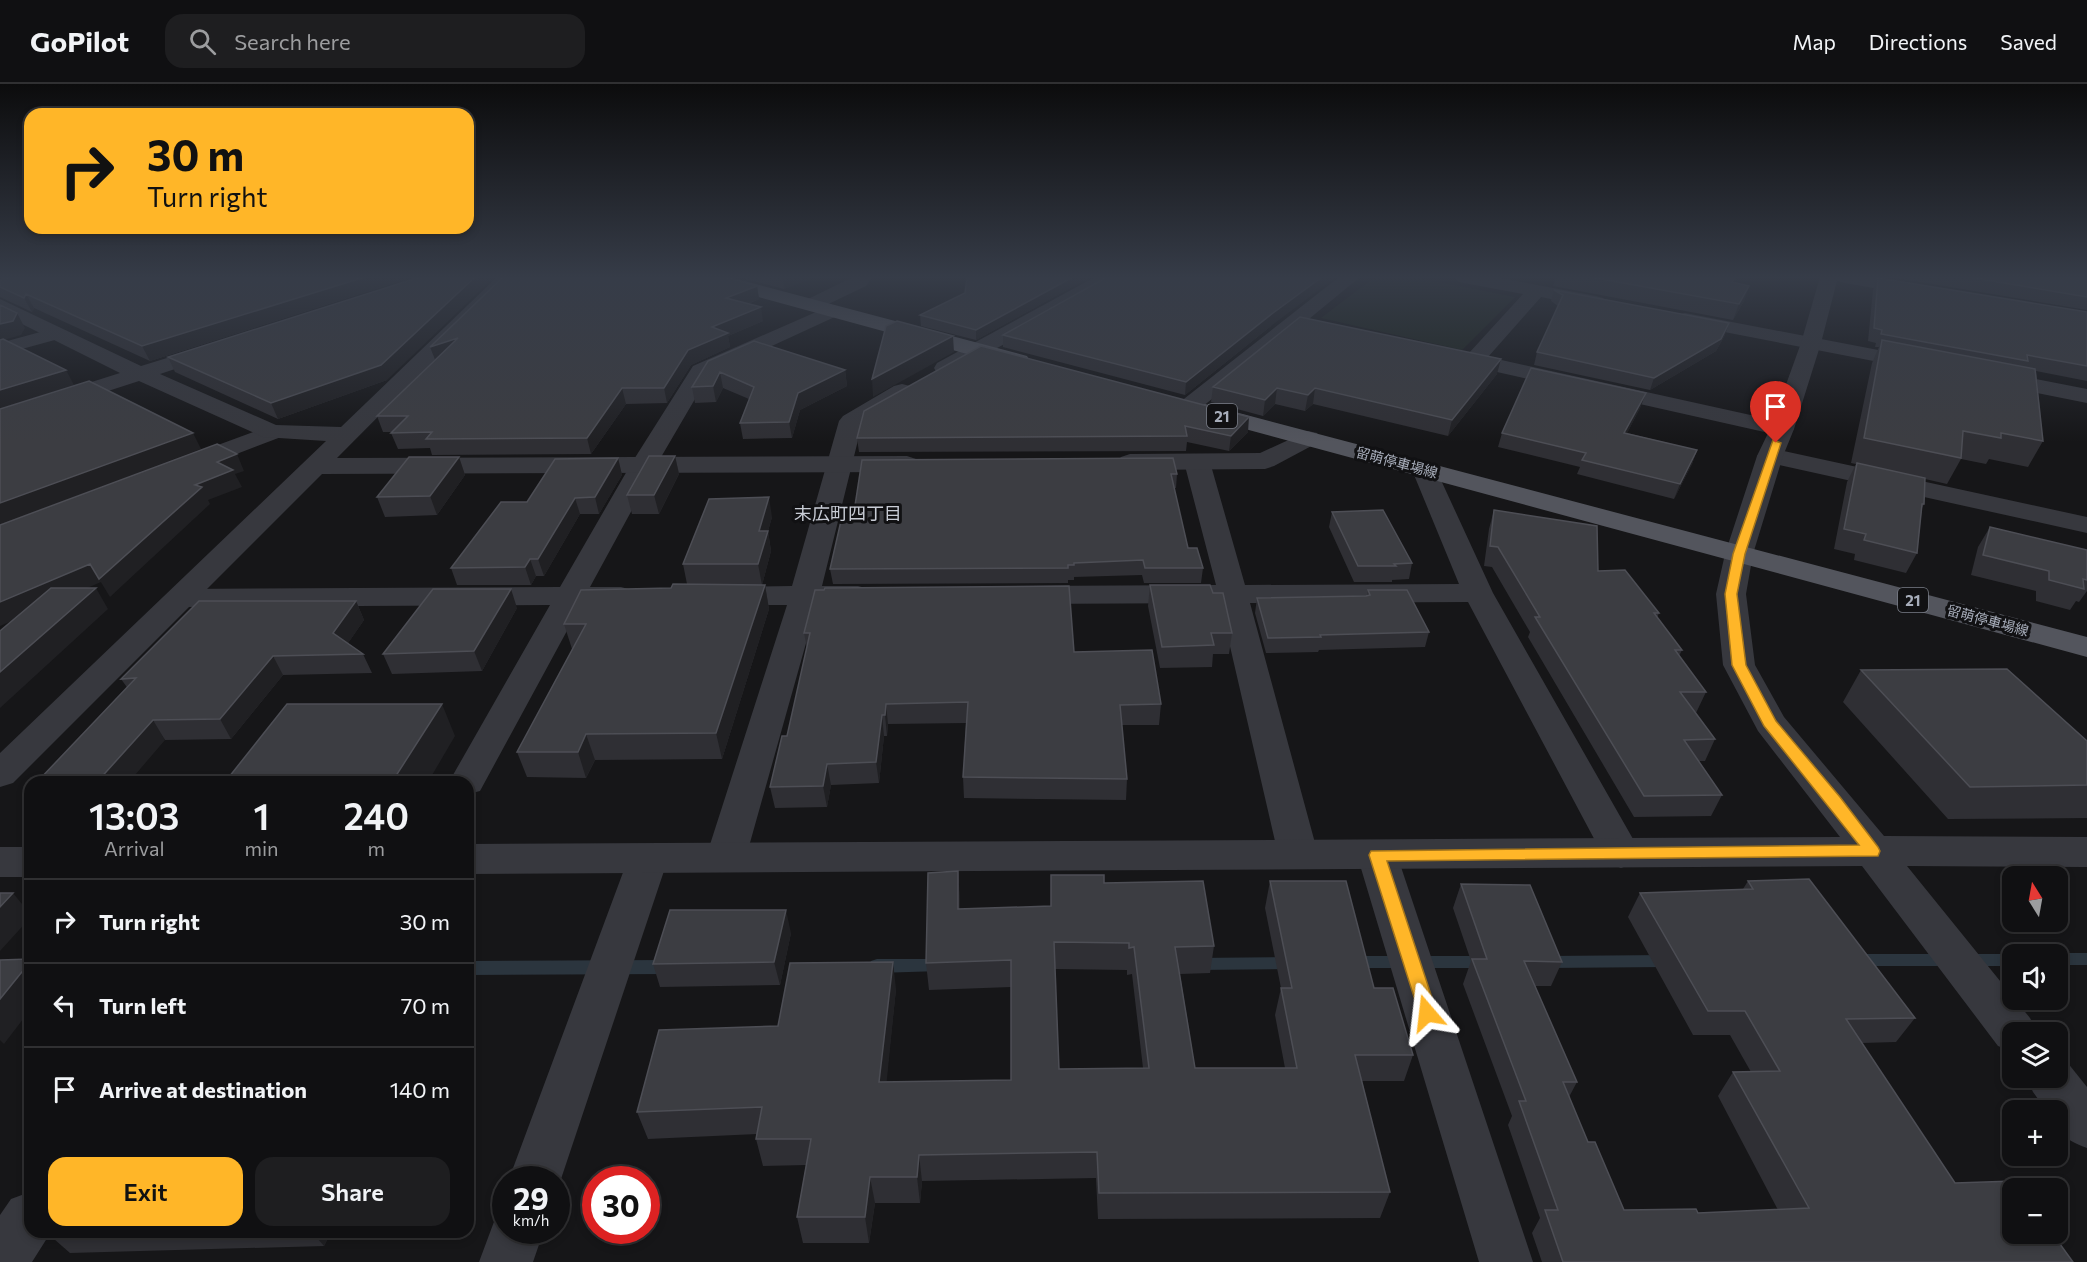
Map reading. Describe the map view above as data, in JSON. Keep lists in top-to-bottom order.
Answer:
{
  "streets": {
    "main road": ["21", "留萌停車場線"]
  },
  "districts": ["末広町四丁目"],
  "north": "top",
  "page": {
    "header": "GoPilot",
    "search": "Search here",
    "nav": ["Map", "Directions", "Saved"],
    "turn": ["30 m", "Turn right"],
    "eta": [
      "13:03",
      "Arrival",
      "1",
      "min",
      "240",
      "m"
    ],
    "map_buttons": ["+", "−"],
    "list": [
      {
        "name": "Turn right",
        "value": "30 m"
      },
      {
        "name": "Turn left",
        "value": "70 m"
      },
      {
        "name": "Arrive at destination",
        "value": "140 m"
      }
    ],
    "buttons": ["Exit", "Share"],
    "speed": "29 km/h",
    "limit": "30"
  }
}
